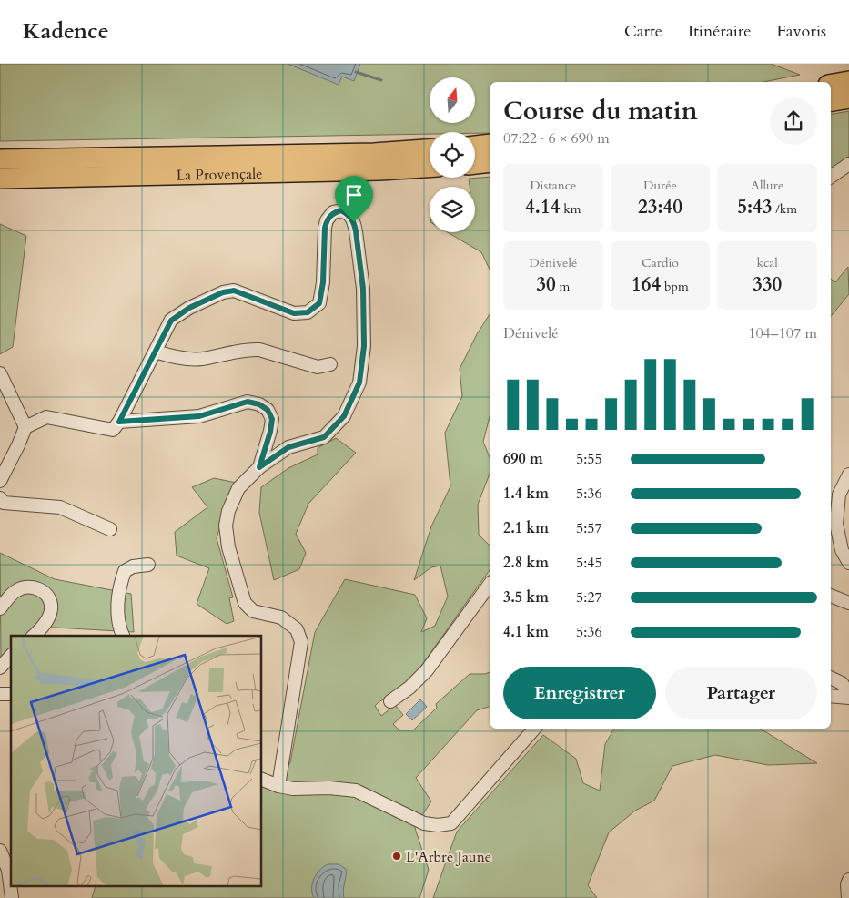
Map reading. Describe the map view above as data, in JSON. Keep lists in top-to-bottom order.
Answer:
{
  "streets": {
    "highway": ["La Provençale"]
  },
  "places": ["L'Arbre Jaune"],
  "north": "top",
  "page": {
    "header": "Kadence",
    "nav": ["Carte", "Itinéraire", "Favoris"],
    "heading": ["Course du matin", "07:22 · 6 × 690 m"],
    "stats": [
      ["Distance", "4.14 km"],
      ["Durée", "23:40"],
      ["Allure", "5:43 /km"],
      ["Dénivelé", "30 m"],
      ["Cardio", "164 bpm"],
      ["kcal", "330"]
    ],
    "chart": ["Dénivelé", "104–107 m"],
    "list": [
      {
        "name": "690 m",
        "note": "5:55"
      },
      {
        "name": "1.4 km",
        "note": "5:36"
      },
      {
        "name": "2.1 km",
        "note": "5:57"
      },
      {
        "name": "2.8 km",
        "note": "5:45"
      },
      {
        "name": "3.5 km",
        "note": "5:27"
      },
      {
        "name": "4.1 km",
        "note": "5:36"
      }
    ],
    "buttons": ["Enregistrer", "Partager"]
  }
}
